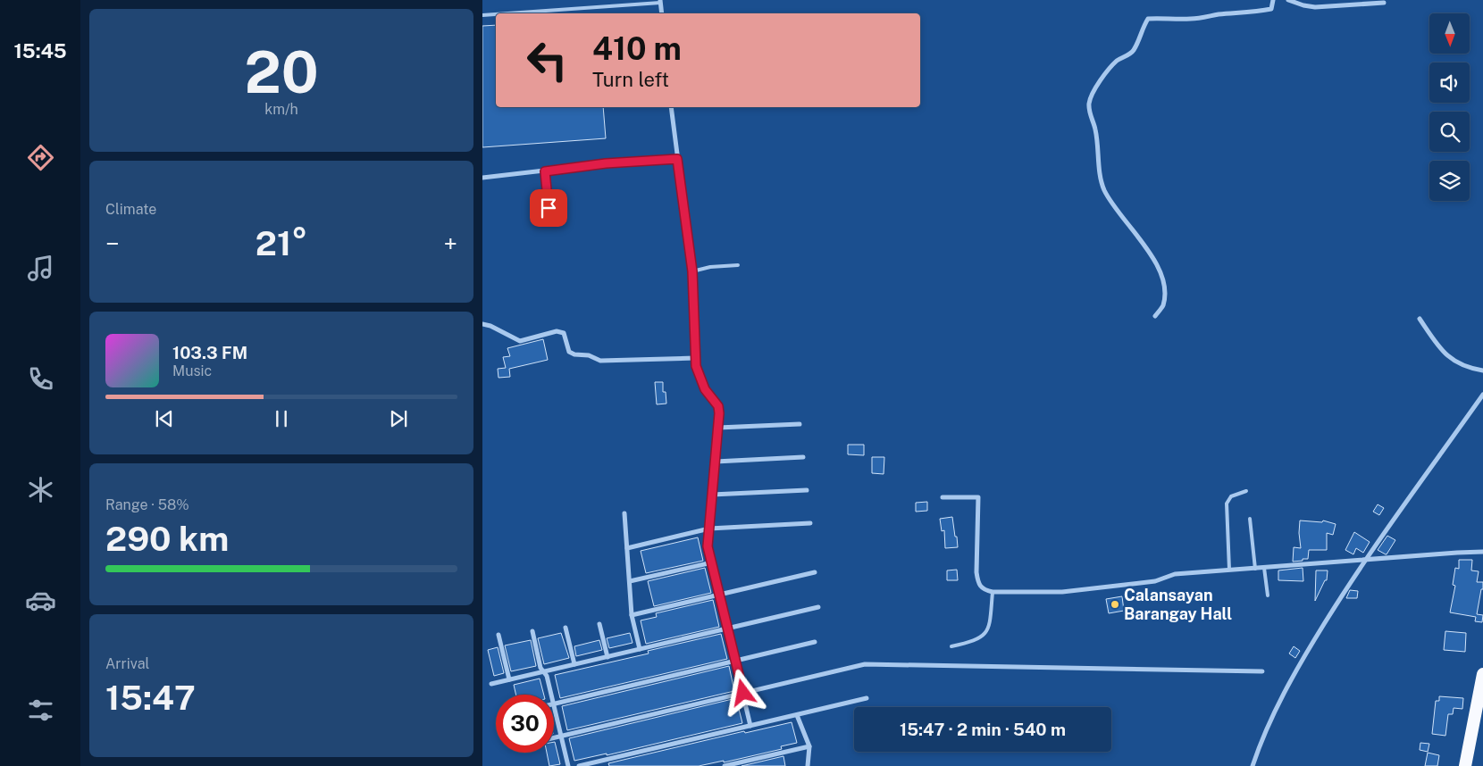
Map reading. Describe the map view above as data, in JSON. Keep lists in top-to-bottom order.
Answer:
{
  "places": ["Calansayan Barangay Hall"],
  "north": "bottom",
  "page": {
    "tabs": "15:45",
    "tile": [
      ["20", "km/h"],
      "Climate",
      ["Range · 58%", "290 km"],
      ["Arrival", "15:47"]
    ],
    "turn": ["410 m", "Turn left"],
    "heat": ["−", "21°", "+"],
    "song": ["103.3 FM", "Music"],
    "limit": "30",
    "trip": "15:47 · 2 min · 540 m"
  }
}
